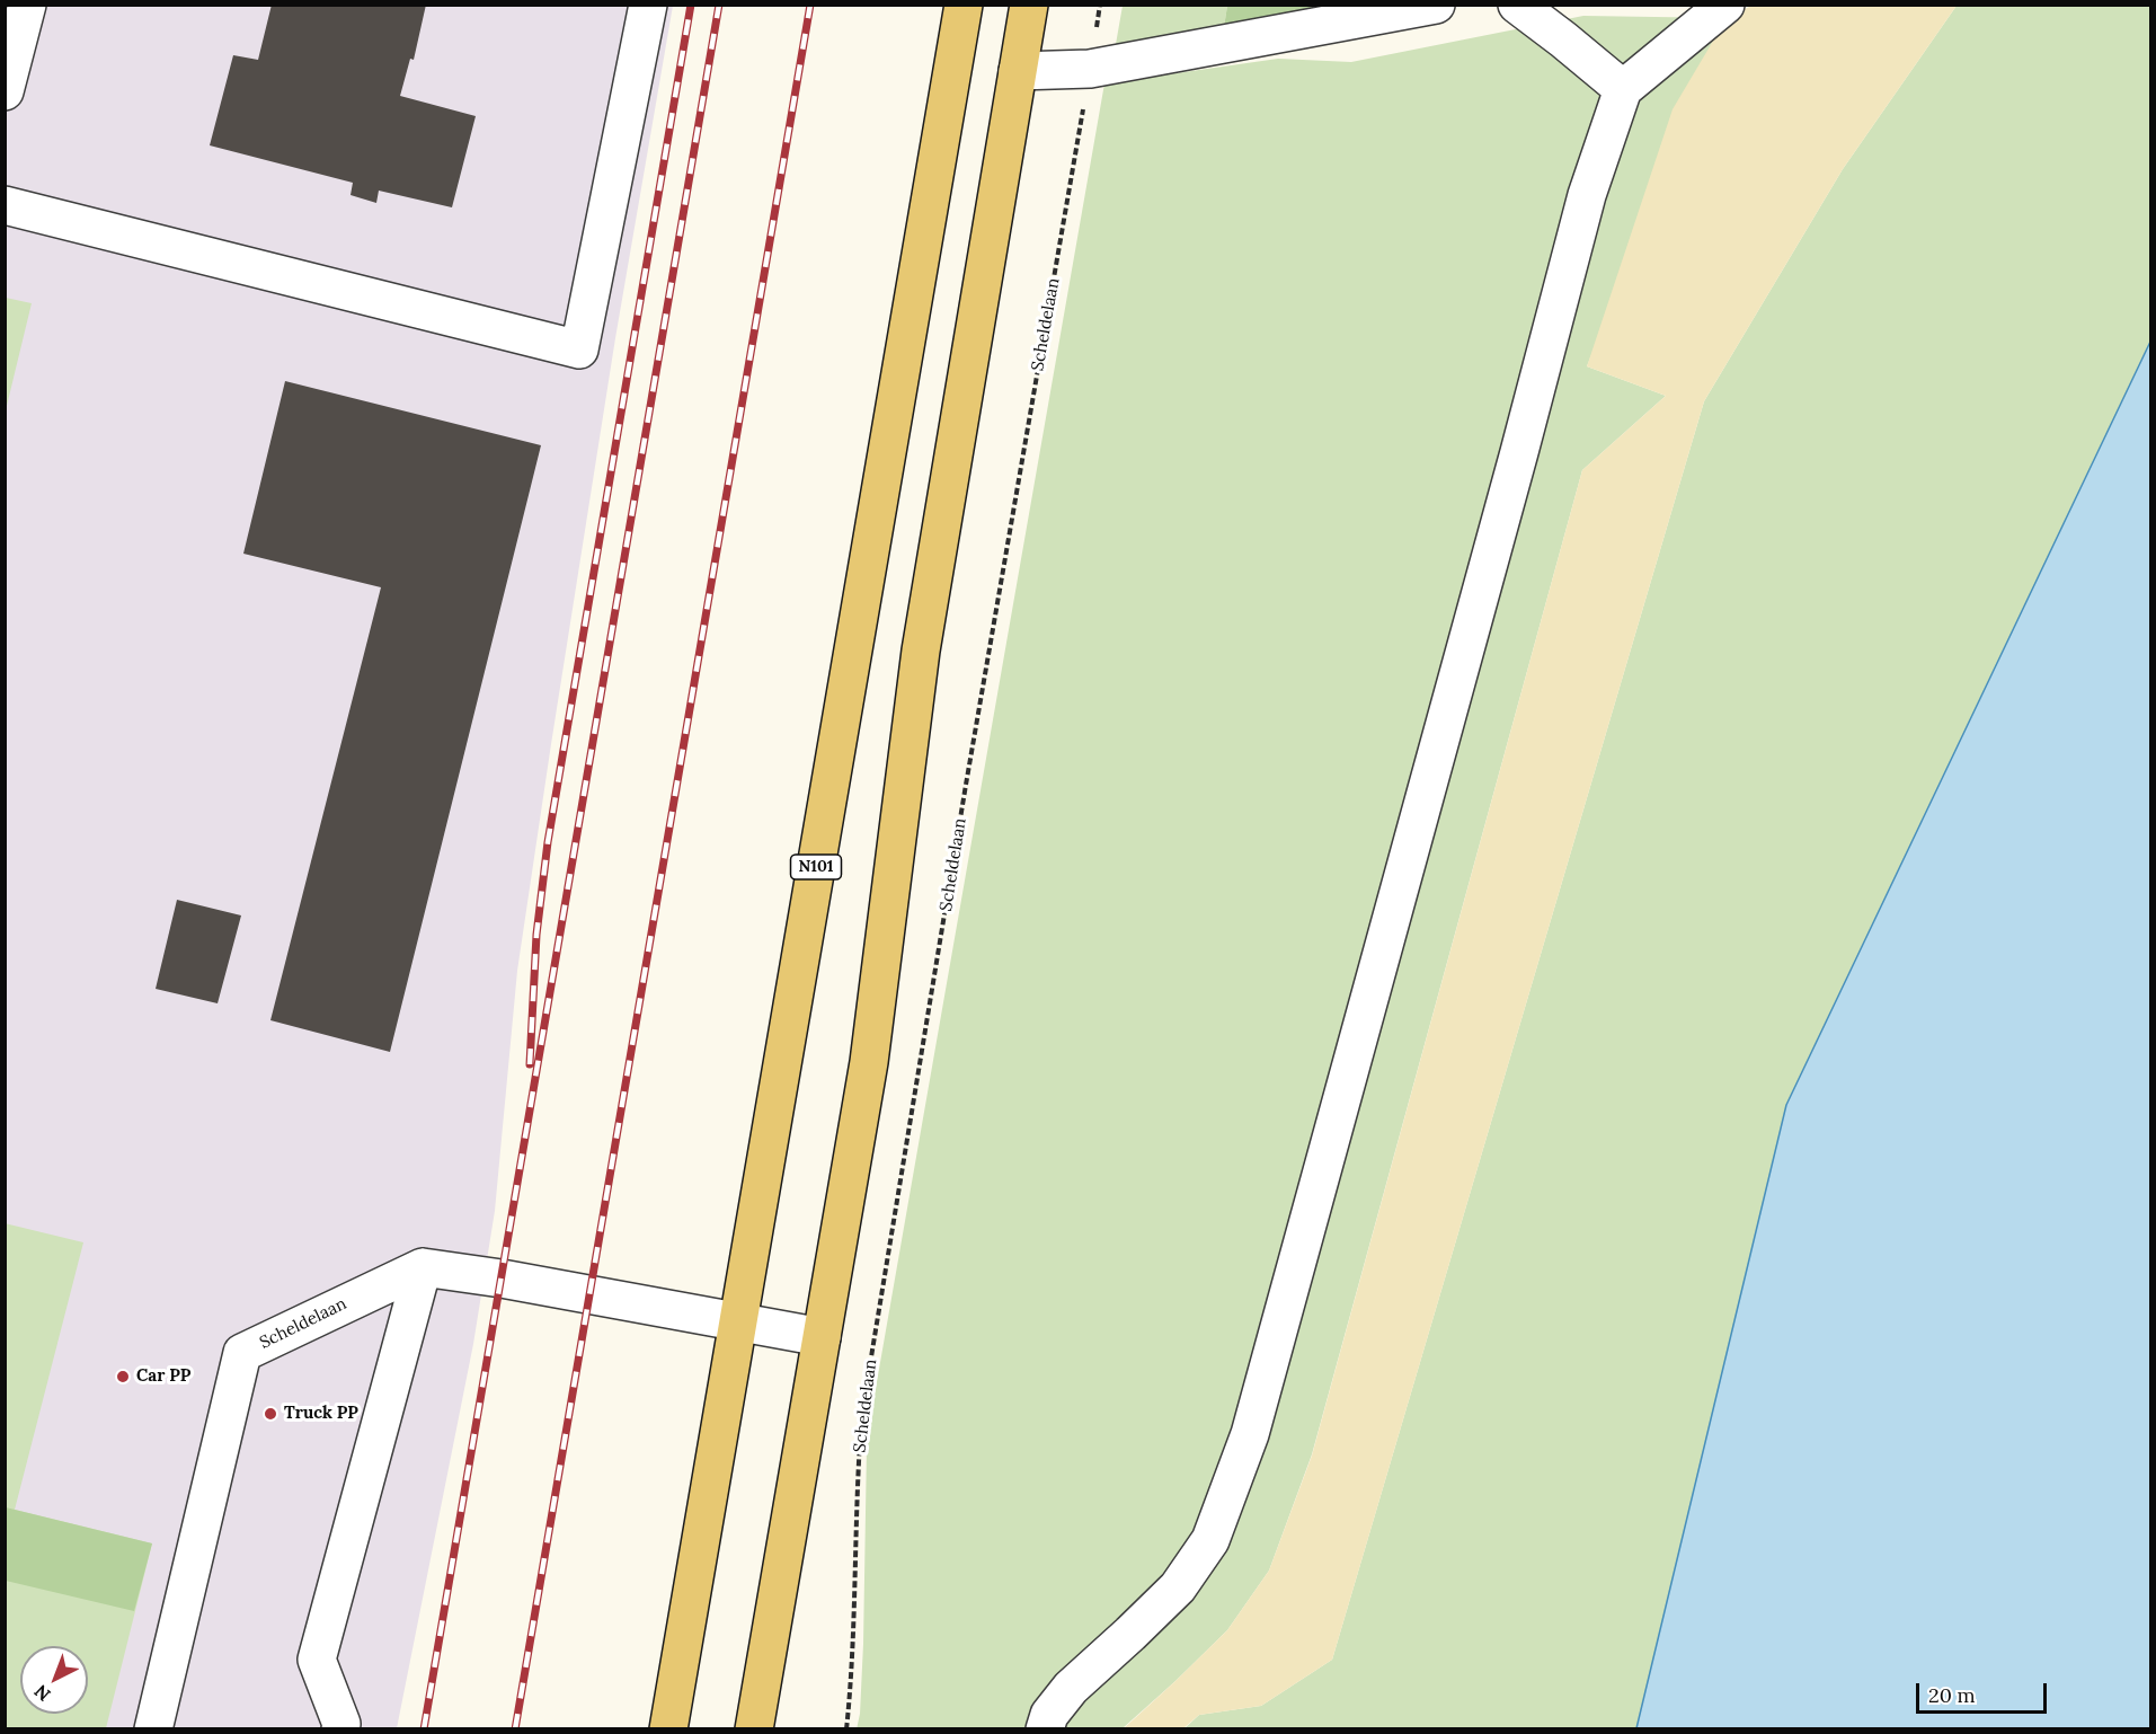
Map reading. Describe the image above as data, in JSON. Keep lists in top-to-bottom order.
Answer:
{
  "streets": {
    "main road": ["N101"],
    "lane": ["Scheldelaan"]
  },
  "places": ["Car PP", "Truck PP"],
  "scale_bar": "20 m",
  "north": "bottom left"
}
